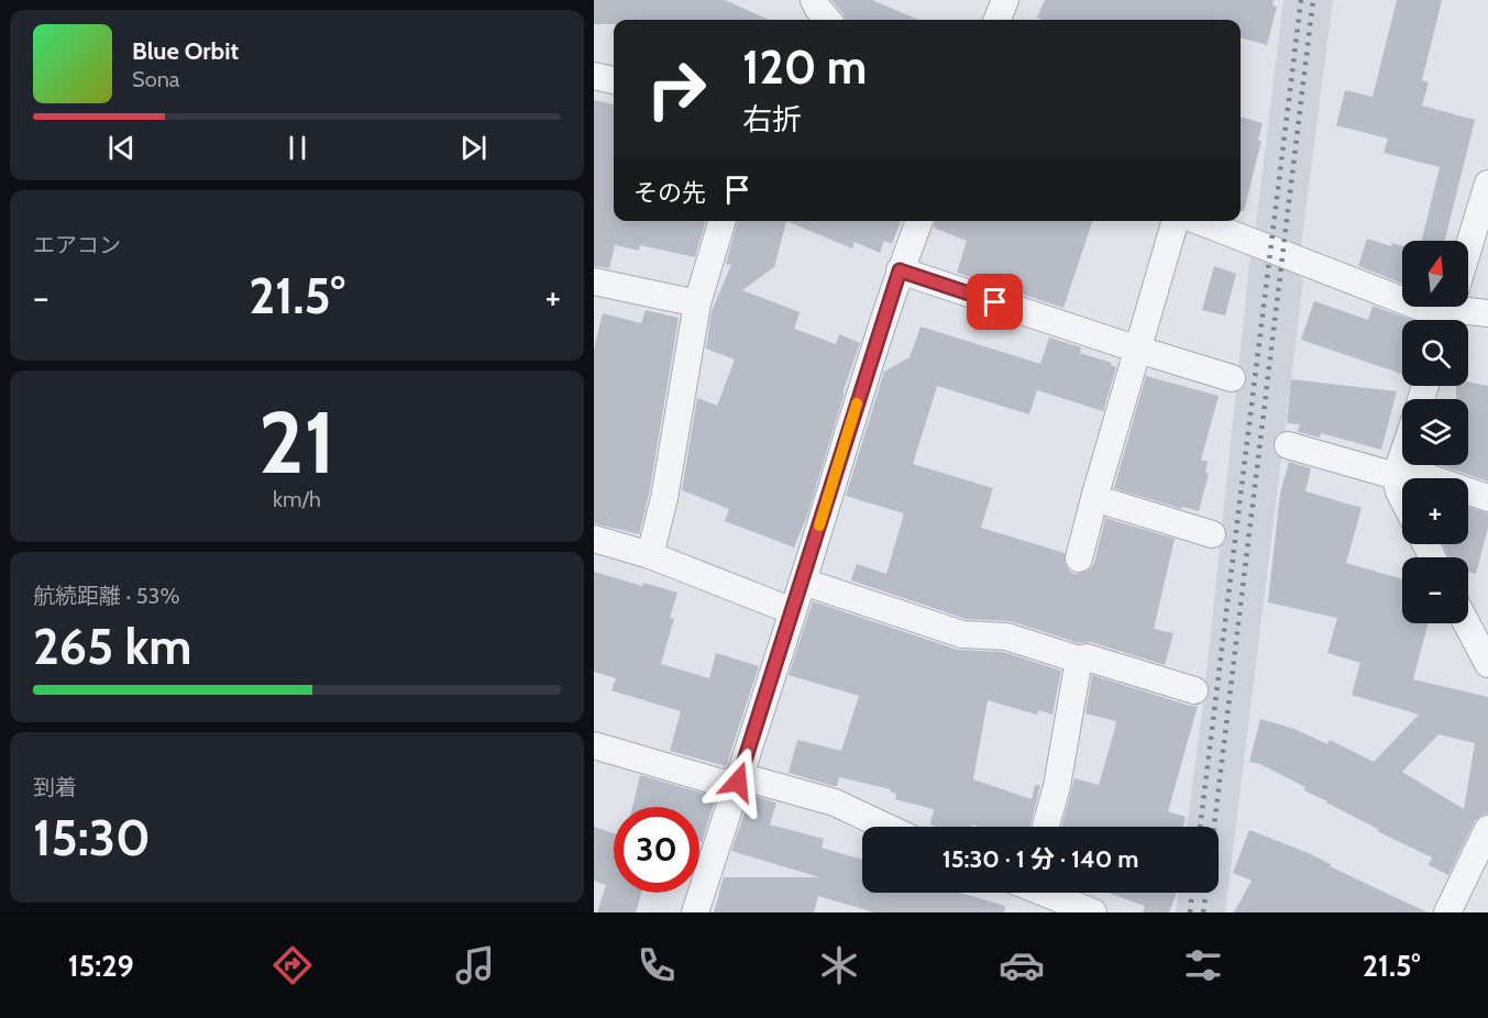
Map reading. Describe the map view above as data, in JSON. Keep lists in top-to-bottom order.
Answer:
{
  "north": "top",
  "page": {
    "turn": ["120 m", "右折"],
    "song": ["Blue Orbit", "Sona"],
    "then": "その先",
    "tile": [
      "エアコン",
      ["21", "km/h"],
      ["航続距離 · 53%", "265 km"],
      ["到着", "15:30"]
    ],
    "map_buttons": ["+", "−"],
    "heat": ["−", "21.5°", "+"],
    "limit": "30",
    "trip": "15:30 · 1 分 · 140 m",
    "tabs": ["15:29", "21.5°"]
  }
}
